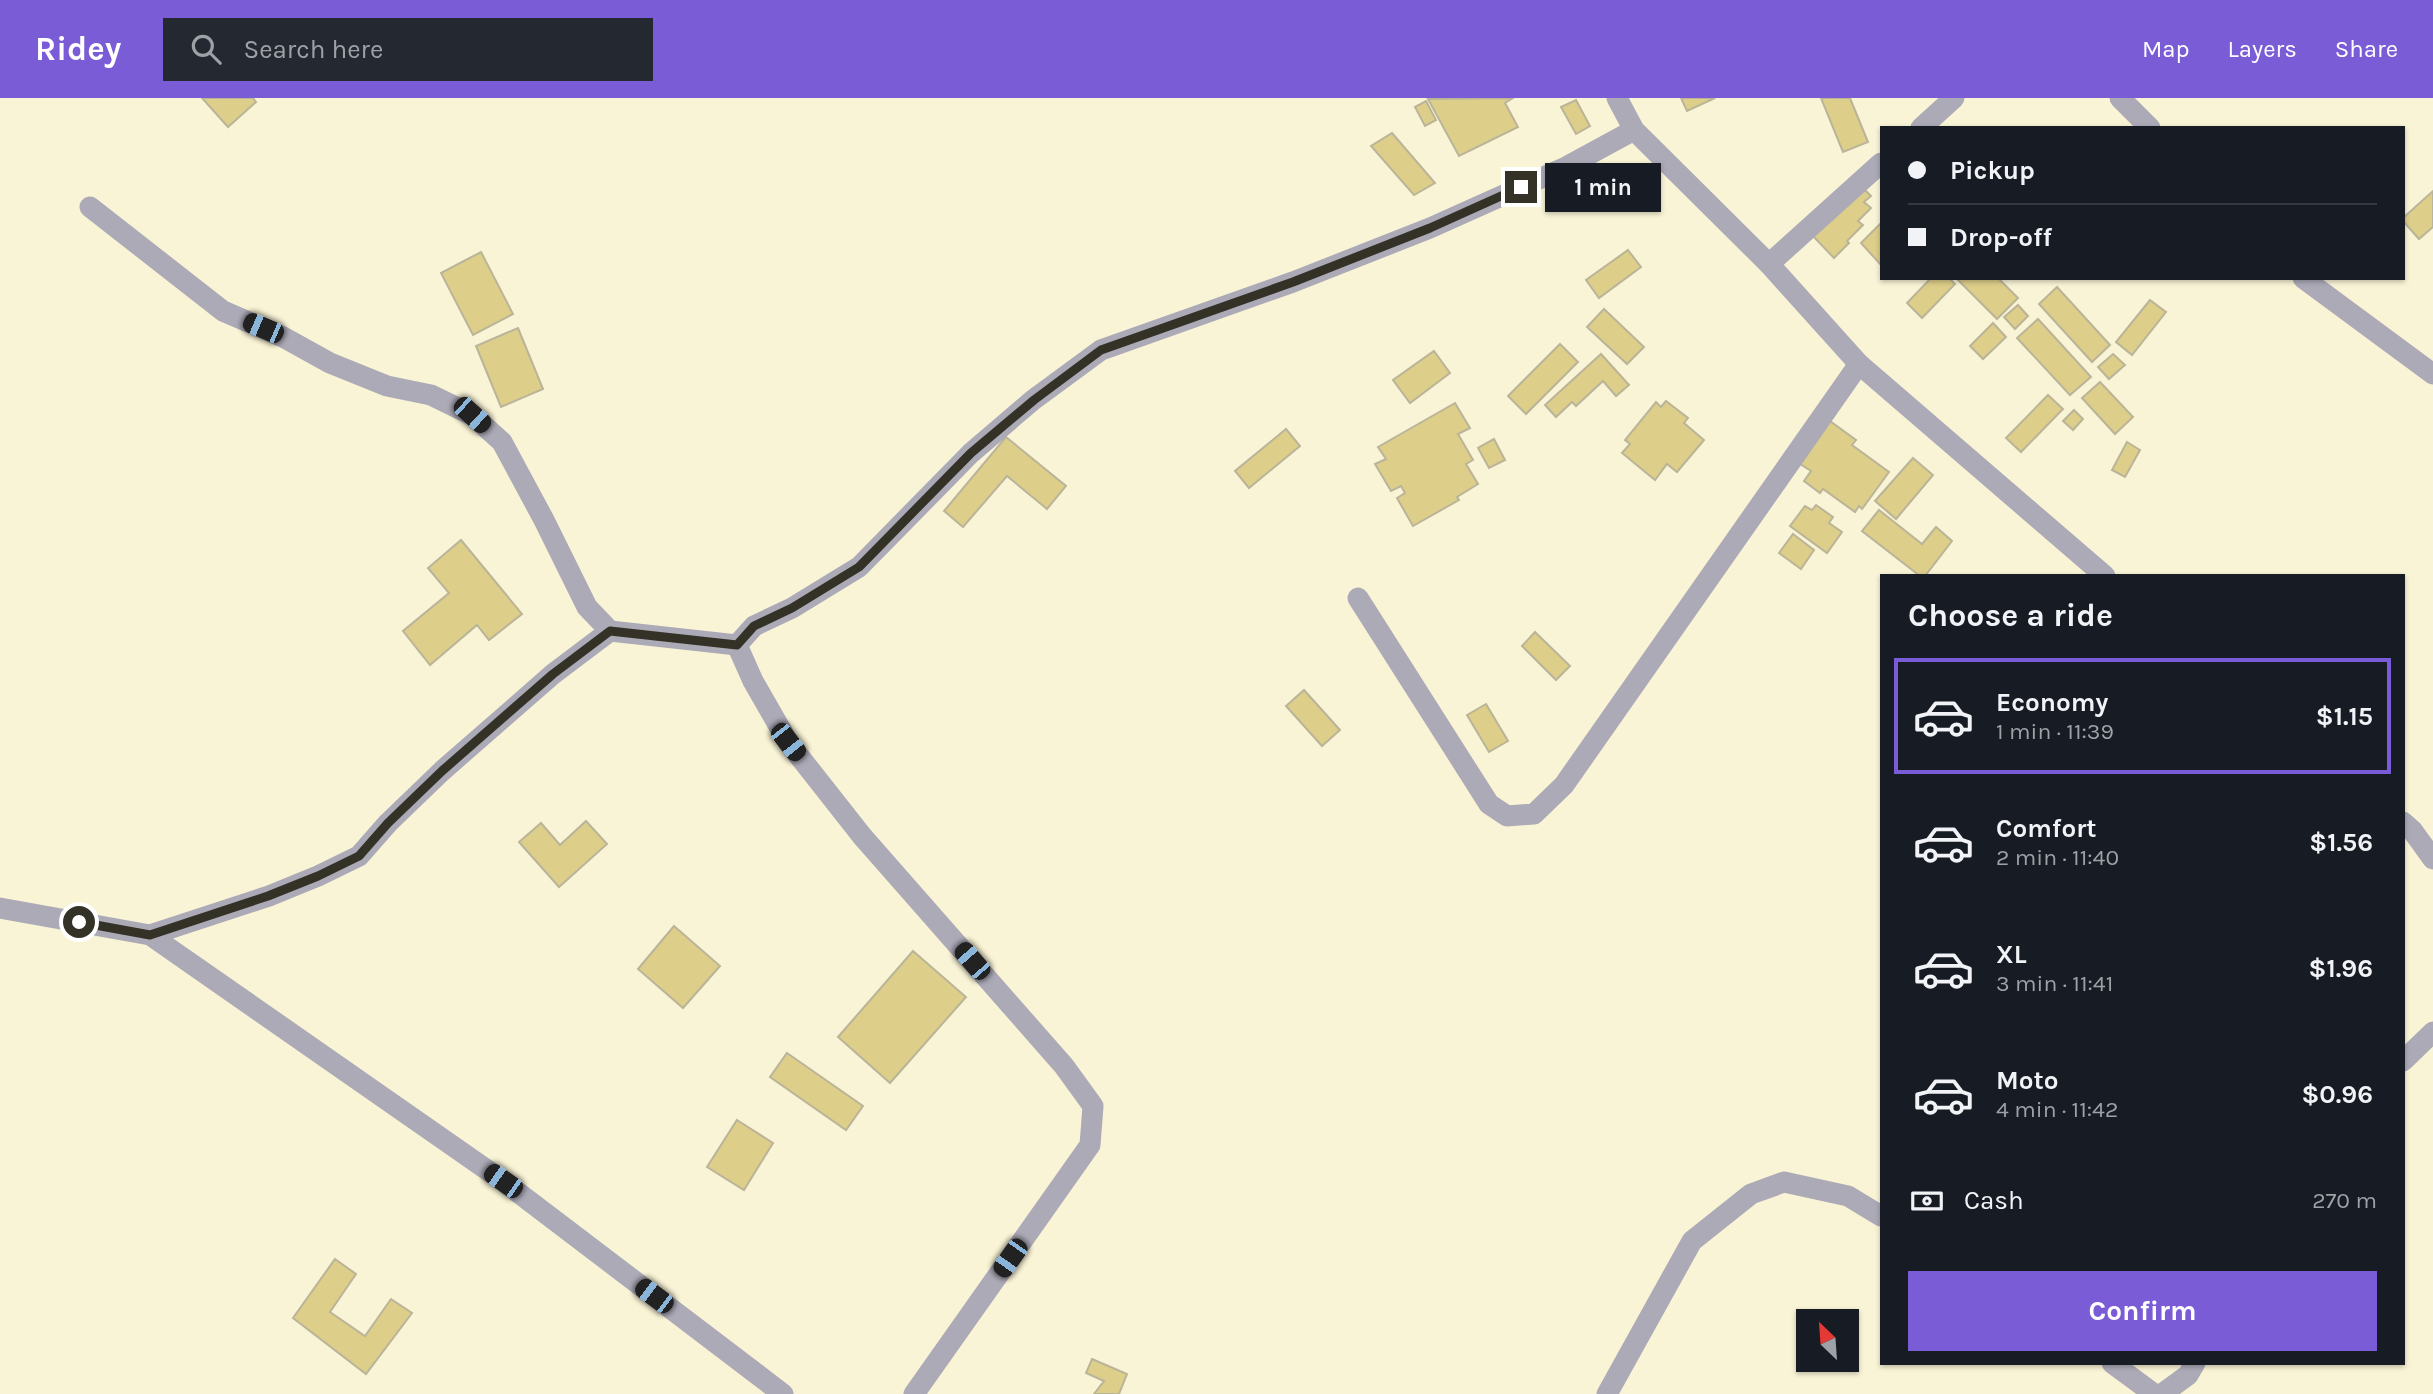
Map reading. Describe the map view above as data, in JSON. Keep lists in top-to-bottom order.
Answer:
{
  "north": "top left",
  "page": {
    "header": "Ridey",
    "search": "Search here",
    "nav": ["Map", "Layers", "Share"],
    "banner": ["Pickup", "Drop-off"],
    "bubble": "1 min",
    "heading": "Choose a ride",
    "list": [
      {
        "name": "Economy",
        "note": "1 min · 11:39",
        "value": "$1.15"
      },
      {
        "name": "Comfort",
        "note": "2 min · 11:40",
        "value": "$1.56"
      },
      {
        "name": "XL",
        "note": "3 min · 11:41",
        "value": "$1.96"
      },
      {
        "name": "Moto",
        "note": "4 min · 11:42",
        "value": "$0.96"
      }
    ],
    "pay": ["Cash", "270 m"],
    "buttons": "Confirm"
  }
}
